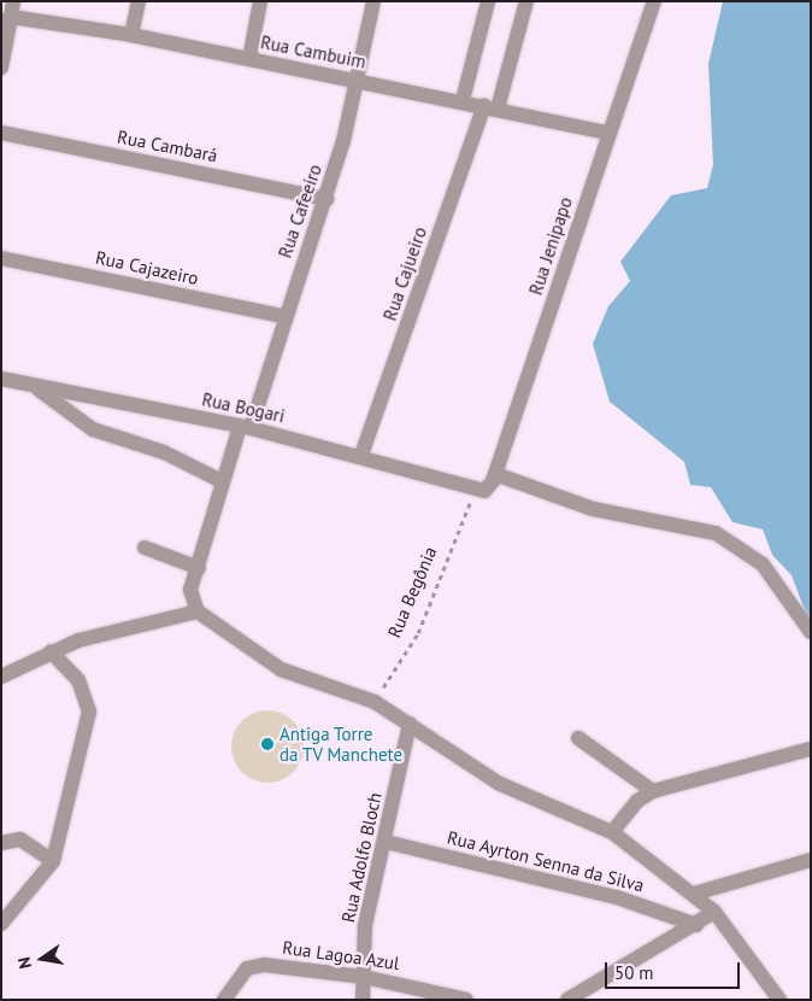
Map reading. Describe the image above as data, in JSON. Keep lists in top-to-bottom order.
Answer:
{
  "streets": {
    "street": [
      "Rua Cambuim",
      "Rua Cambará",
      "Rua Cafeeiro",
      "Rua Jenipapo",
      "Rua Cajazeiro",
      "Rua Cajueiro",
      "Rua Bogari",
      "Rua Adolfo Bloch",
      "Rua Ayrton Senna da Silva",
      "Rua Lagoa Azul"
    ],
    "path": ["Rua Begônia"]
  },
  "crossings": [
    ["Rua Cambuim", "Rua Cafeeiro"],
    ["Rua Cambuim", "Rua Jenipapo"],
    ["Rua Cambuim", "Rua Cajueiro"],
    ["Rua Cambará", "Rua Cafeeiro"],
    ["Rua Cafeeiro", "Rua Cajazeiro"],
    ["Rua Cafeeiro", "Rua Bogari"],
    ["Rua Cajueiro", "Rua Bogari"],
    ["Rua Bogari", "Rua Begônia"],
    ["Rua Adolfo Bloch", "Rua Ayrton Senna da Silva"],
    ["Rua Adolfo Bloch", "Rua Lagoa Azul"]
  ],
  "places": ["Antiga Torre da TV Manchete"],
  "scale_bar": "50 m",
  "north": "left"
}
